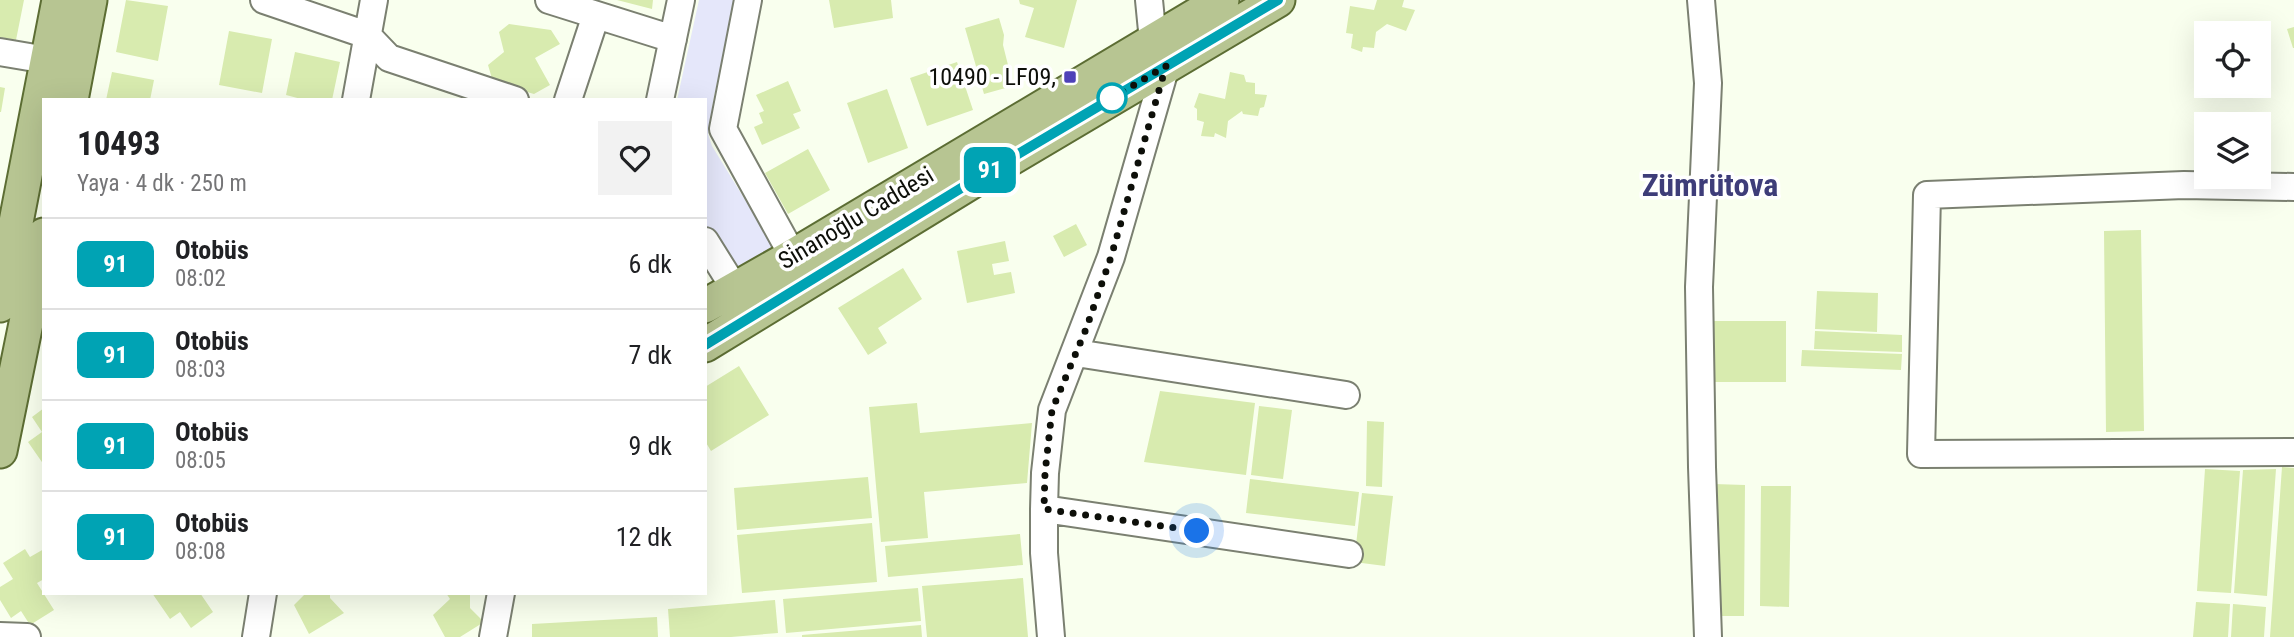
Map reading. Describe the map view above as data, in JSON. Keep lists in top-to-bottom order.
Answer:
{
  "streets": {
    "main road": ["Si̇nanoğlu Caddesi"]
  },
  "districts": ["Zümrütova"],
  "places": {
    "transit": ["10490 - LF09,"]
  },
  "lines": ["bus line 91"],
  "page": {
    "on_map": "91",
    "heading": ["10493", "Yaya · 4 dk · 250 m"],
    "list": [
      {
        "mark": "91",
        "name": "Otobüs",
        "note": "08:02",
        "value": "6 dk"
      },
      {
        "mark": "91",
        "name": "Otobüs",
        "note": "08:03",
        "value": "7 dk"
      },
      {
        "mark": "91",
        "name": "Otobüs",
        "note": "08:05",
        "value": "9 dk"
      },
      {
        "mark": "91",
        "name": "Otobüs",
        "note": "08:08",
        "value": "12 dk"
      }
    ]
  }
}
